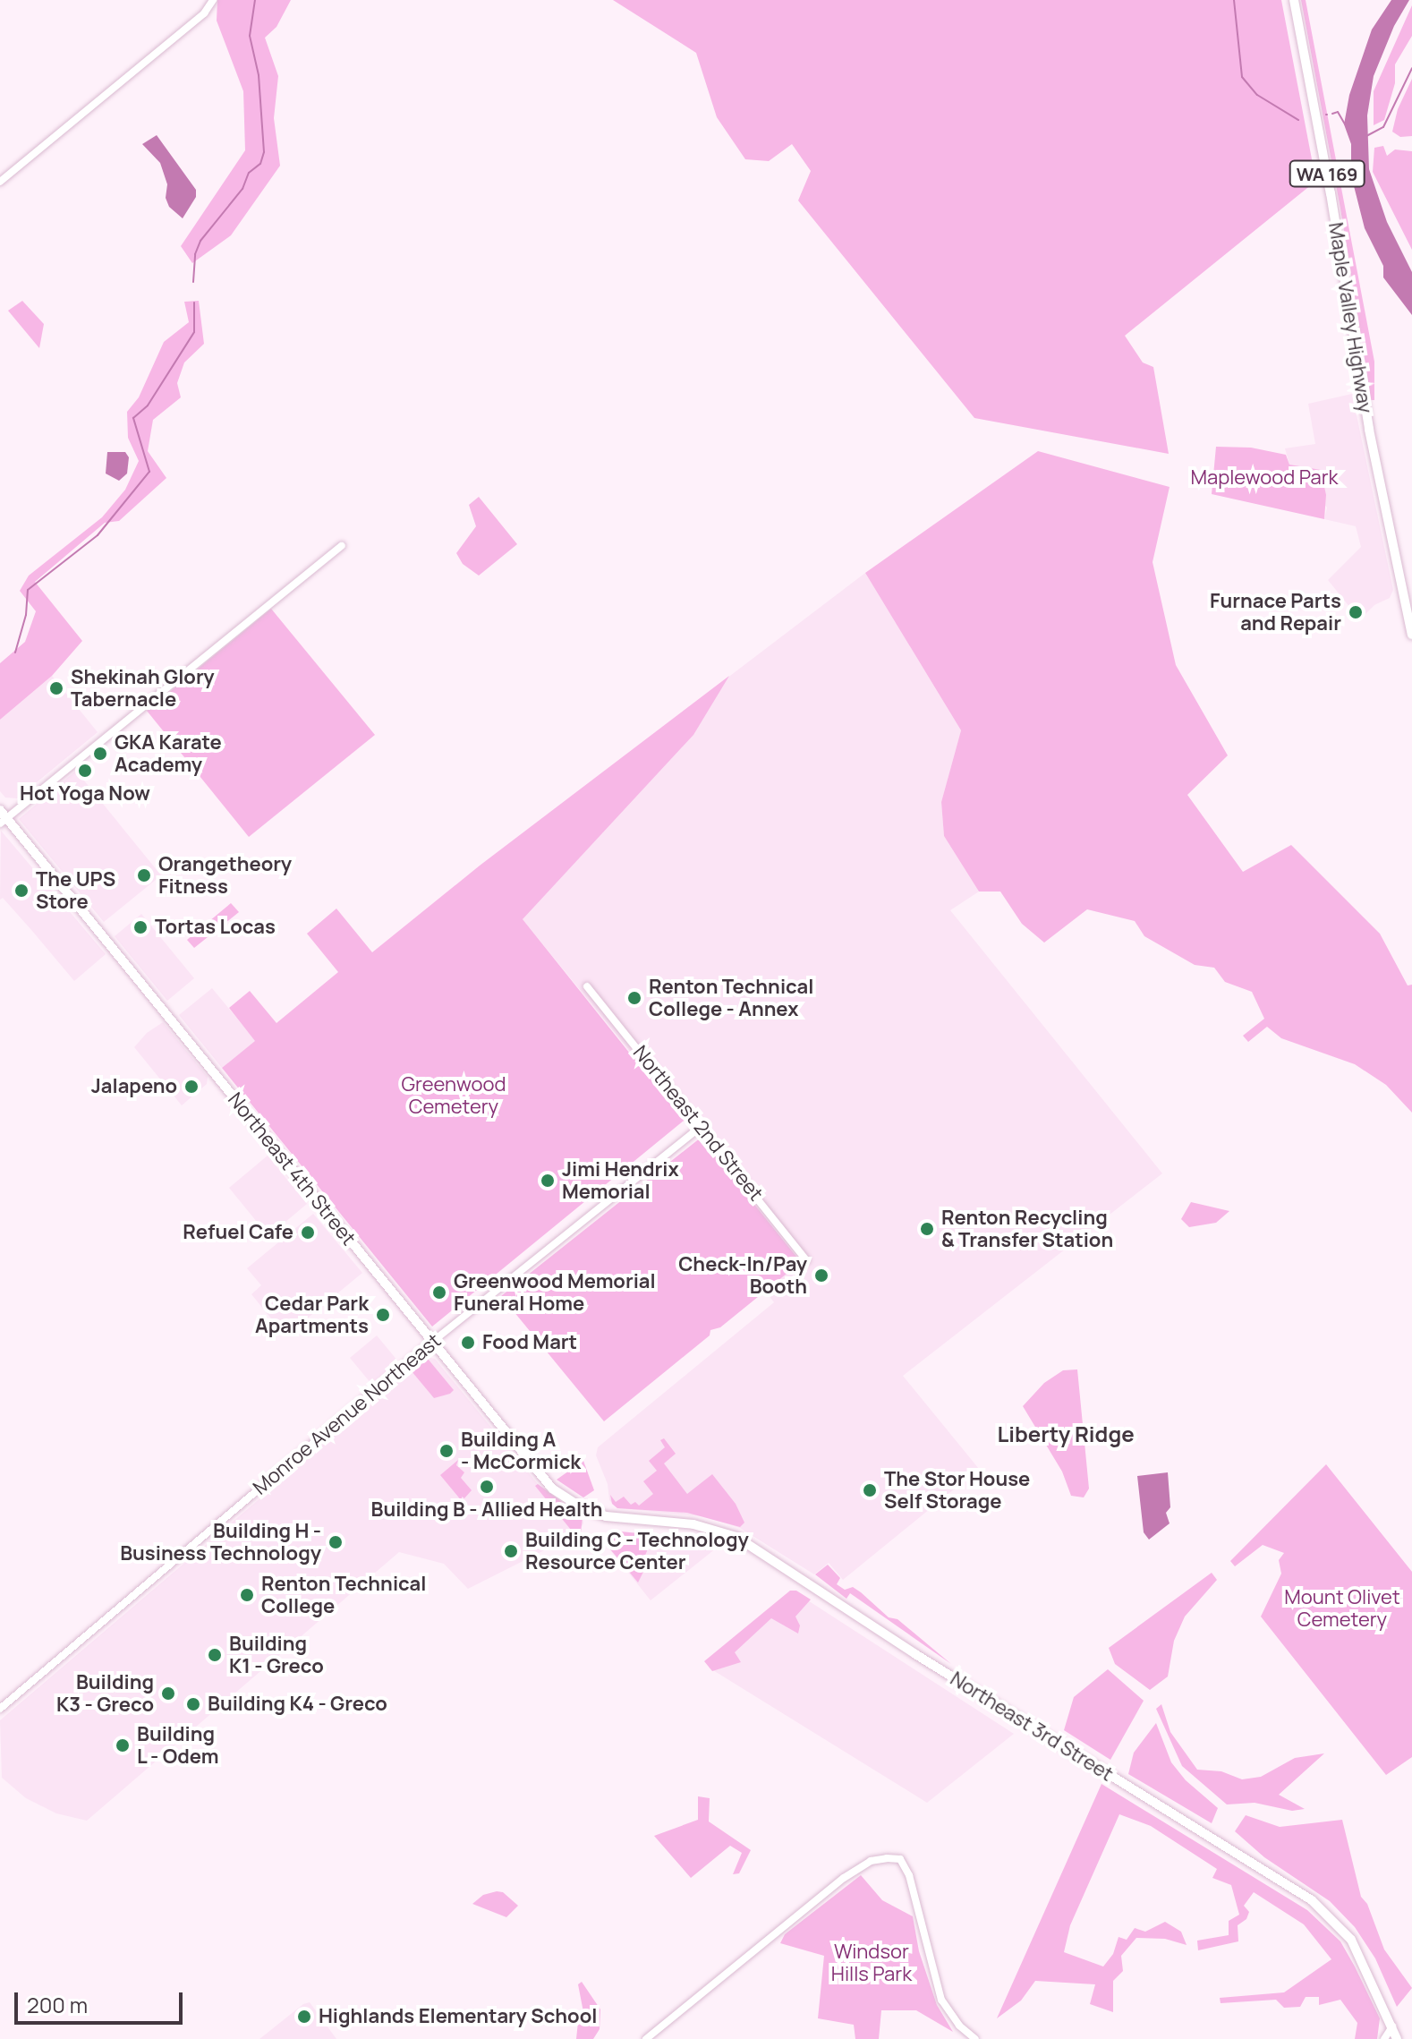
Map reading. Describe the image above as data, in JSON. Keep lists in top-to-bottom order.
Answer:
{
  "streets": {
    "main road": [
      "WA 169",
      "Maple Valley Highway",
      "Northeast 4th Street",
      "Northeast 3rd Street"
    ],
    "street": ["Northeast 2nd Street", "Monroe Avenue Northeast"]
  },
  "crossings": [
    ["Northeast 2nd Street", "Monroe Avenue Northeast"],
    ["Northeast 4th Street", "Monroe Avenue Northeast"],
    ["Northeast 4th Street", "Northeast 3rd Street"]
  ],
  "districts": ["Liberty Ridge"],
  "parks": [
    "Maplewood Park",
    "Greenwood Cemetery",
    "Mount Olivet Cemetery",
    "Windsor Hills Park"
  ],
  "places": [
    "Furnace Parts and Repair",
    "Shekinah Glory Tabernacle",
    "GKA Karate Academy",
    "Hot Yoga Now",
    "Orangetheory Fitness",
    "The UPS Store",
    "Tortas Locas",
    "Renton Technical College - Annex",
    "Jalapeno",
    "Jimi Hendrix Memorial",
    "Renton Recycling & Transfer Station",
    "Refuel Cafe",
    "Check-In/Pay Booth",
    "Greenwood Memorial Funeral Home",
    "Cedar Park Apartments",
    "Food Mart",
    "Building A - McCormick",
    "Building B - Allied Health",
    "The Stor House Self Storage",
    "Building H - Business Technology",
    "Building C - Technology Resource Center",
    "Renton Technical College",
    "Building K1 - Greco",
    "Building K3 - Greco",
    "Building K4 - Greco",
    "Building L - Odem",
    "Highlands Elementary School"
  ],
  "scale_bar": "200 m"
}
